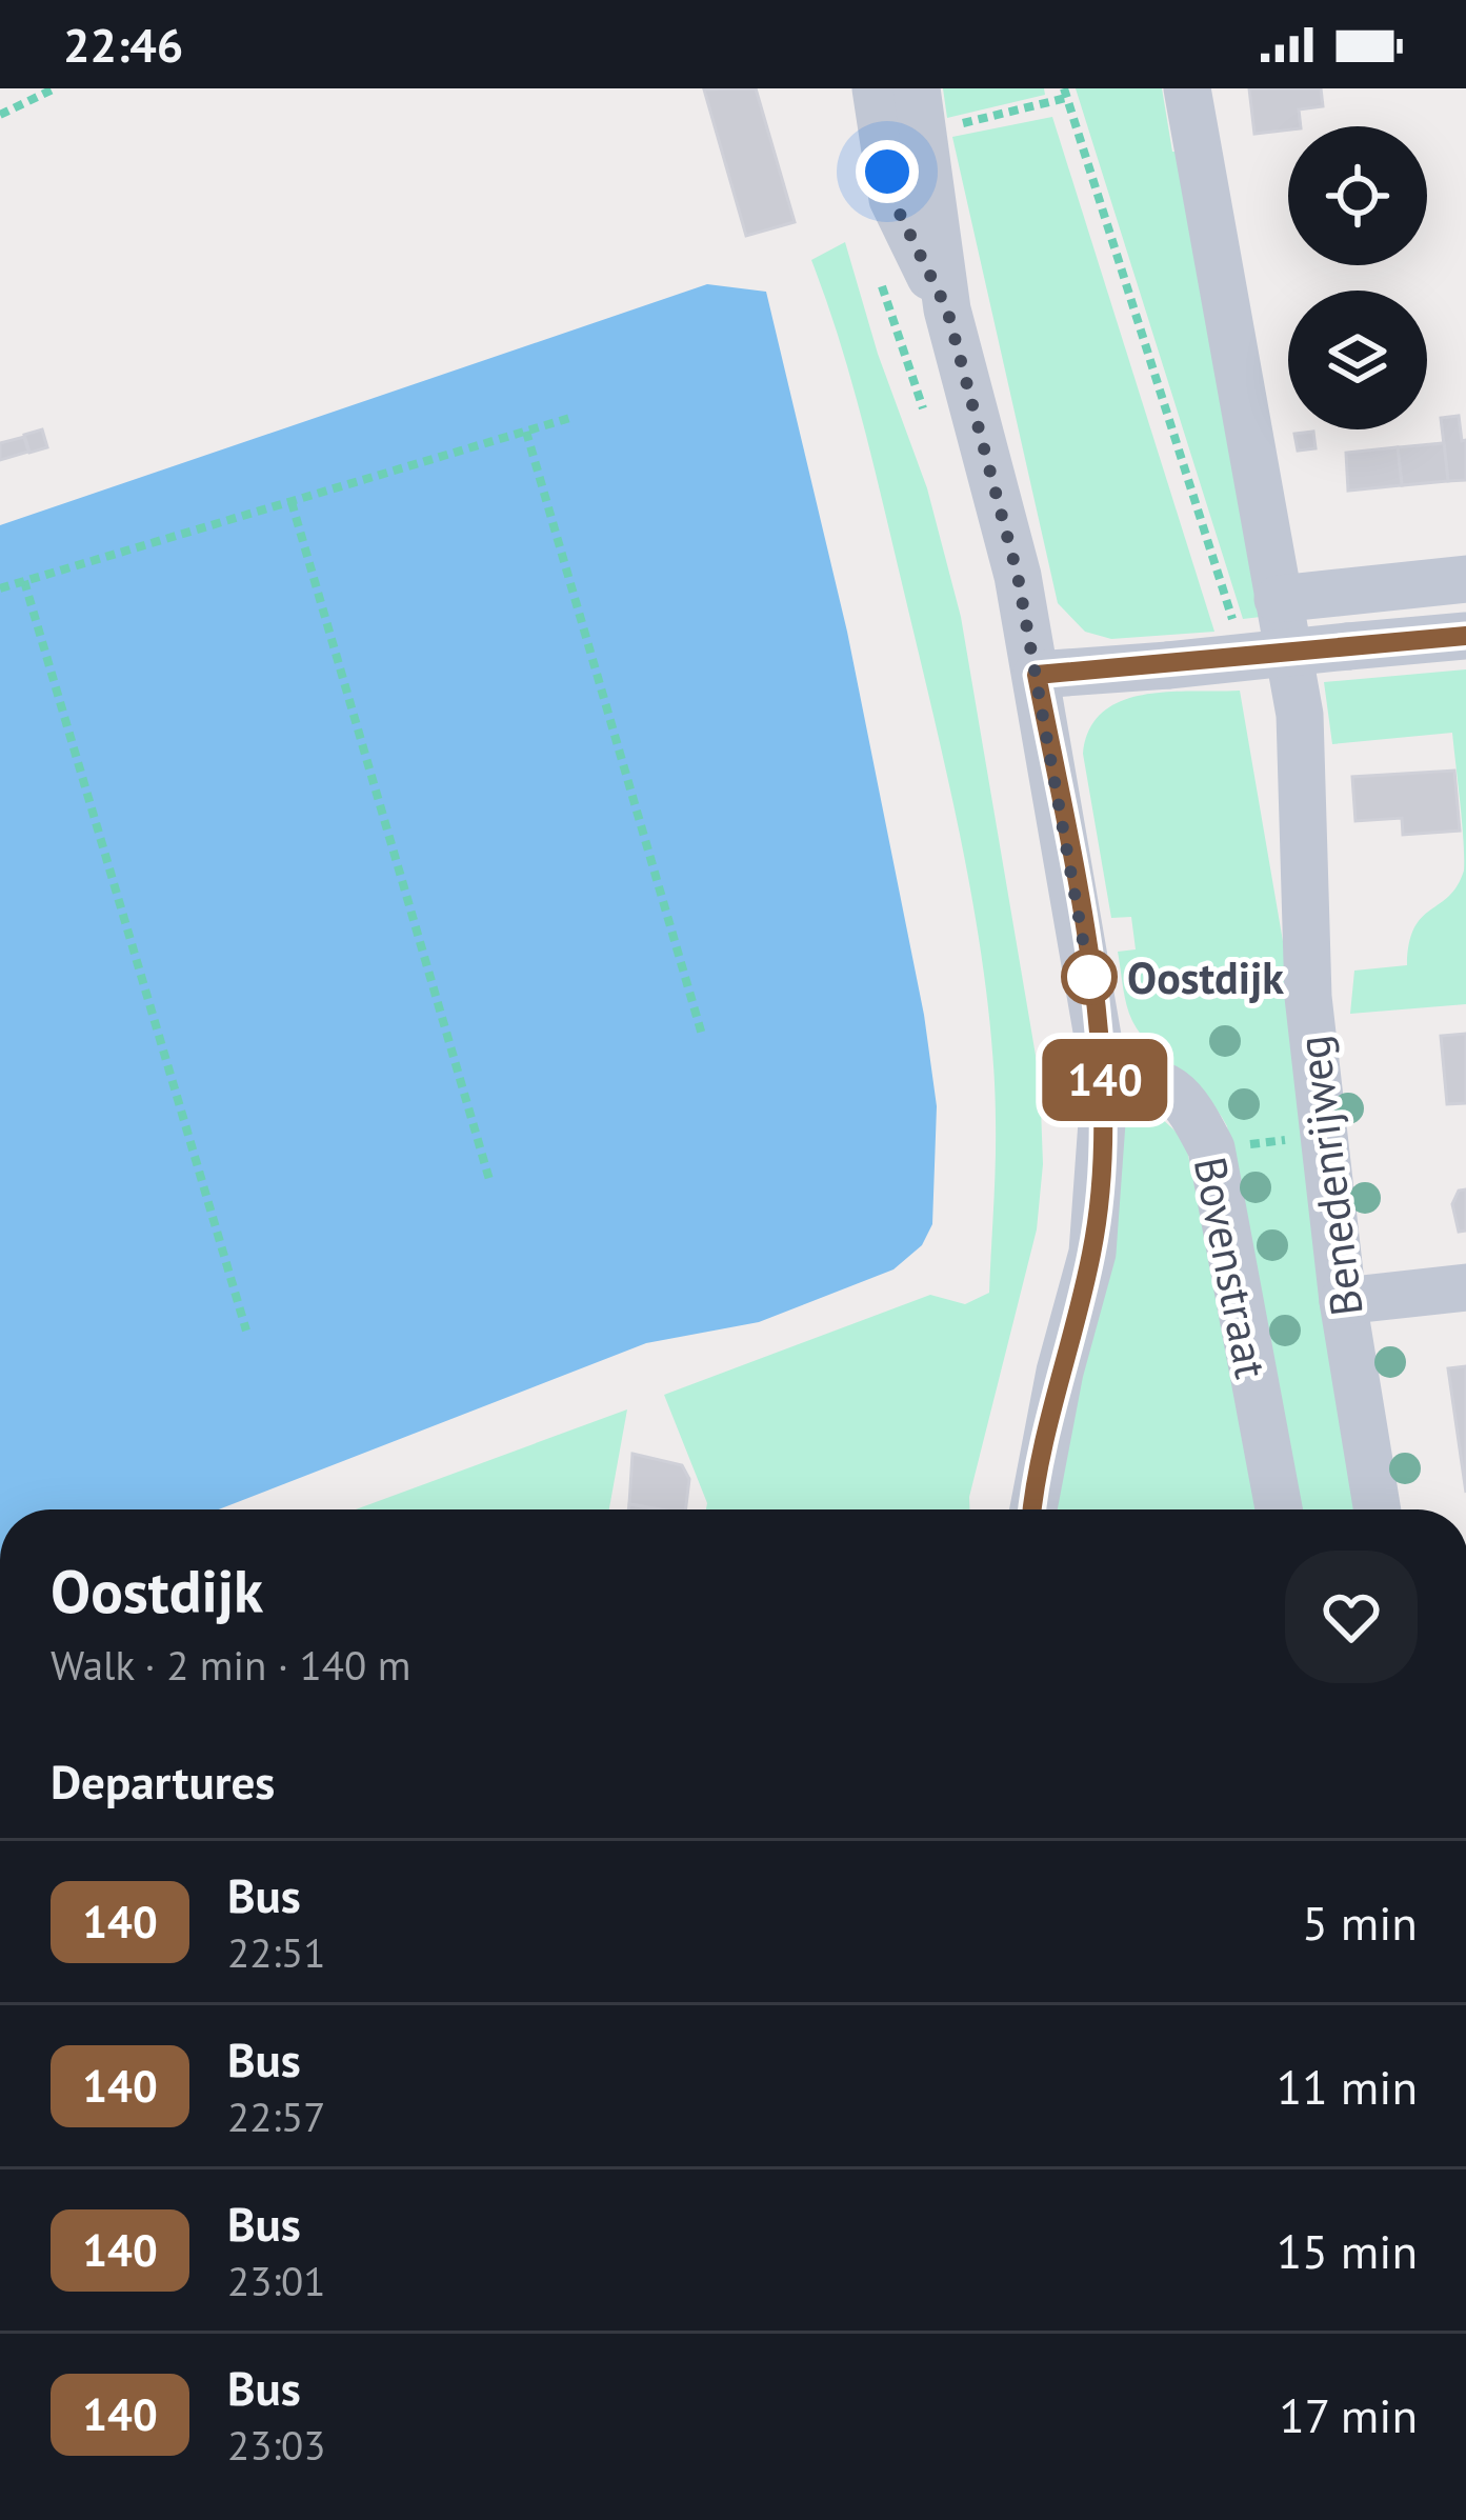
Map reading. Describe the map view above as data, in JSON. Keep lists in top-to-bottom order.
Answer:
{
  "streets": {
    "street": ["Benedenrijweg", "Bovenstraat"]
  },
  "places": ["Oostdijk"],
  "lines": ["bus line 140"],
  "page": {
    "status": "22:46",
    "on_map": "140",
    "heading": [
      ["Oostdijk", "Walk · 2 min · 140 m"],
      "Departures"
    ],
    "list": [
      {
        "mark": "140",
        "name": "Bus",
        "note": "22:51",
        "value": "5 min"
      },
      {
        "mark": "140",
        "name": "Bus",
        "note": "22:57",
        "value": "11 min"
      },
      {
        "mark": "140",
        "name": "Bus",
        "note": "23:01",
        "value": "15 min"
      },
      {
        "mark": "140",
        "name": "Bus",
        "note": "23:03",
        "value": "17 min"
      }
    ]
  }
}
